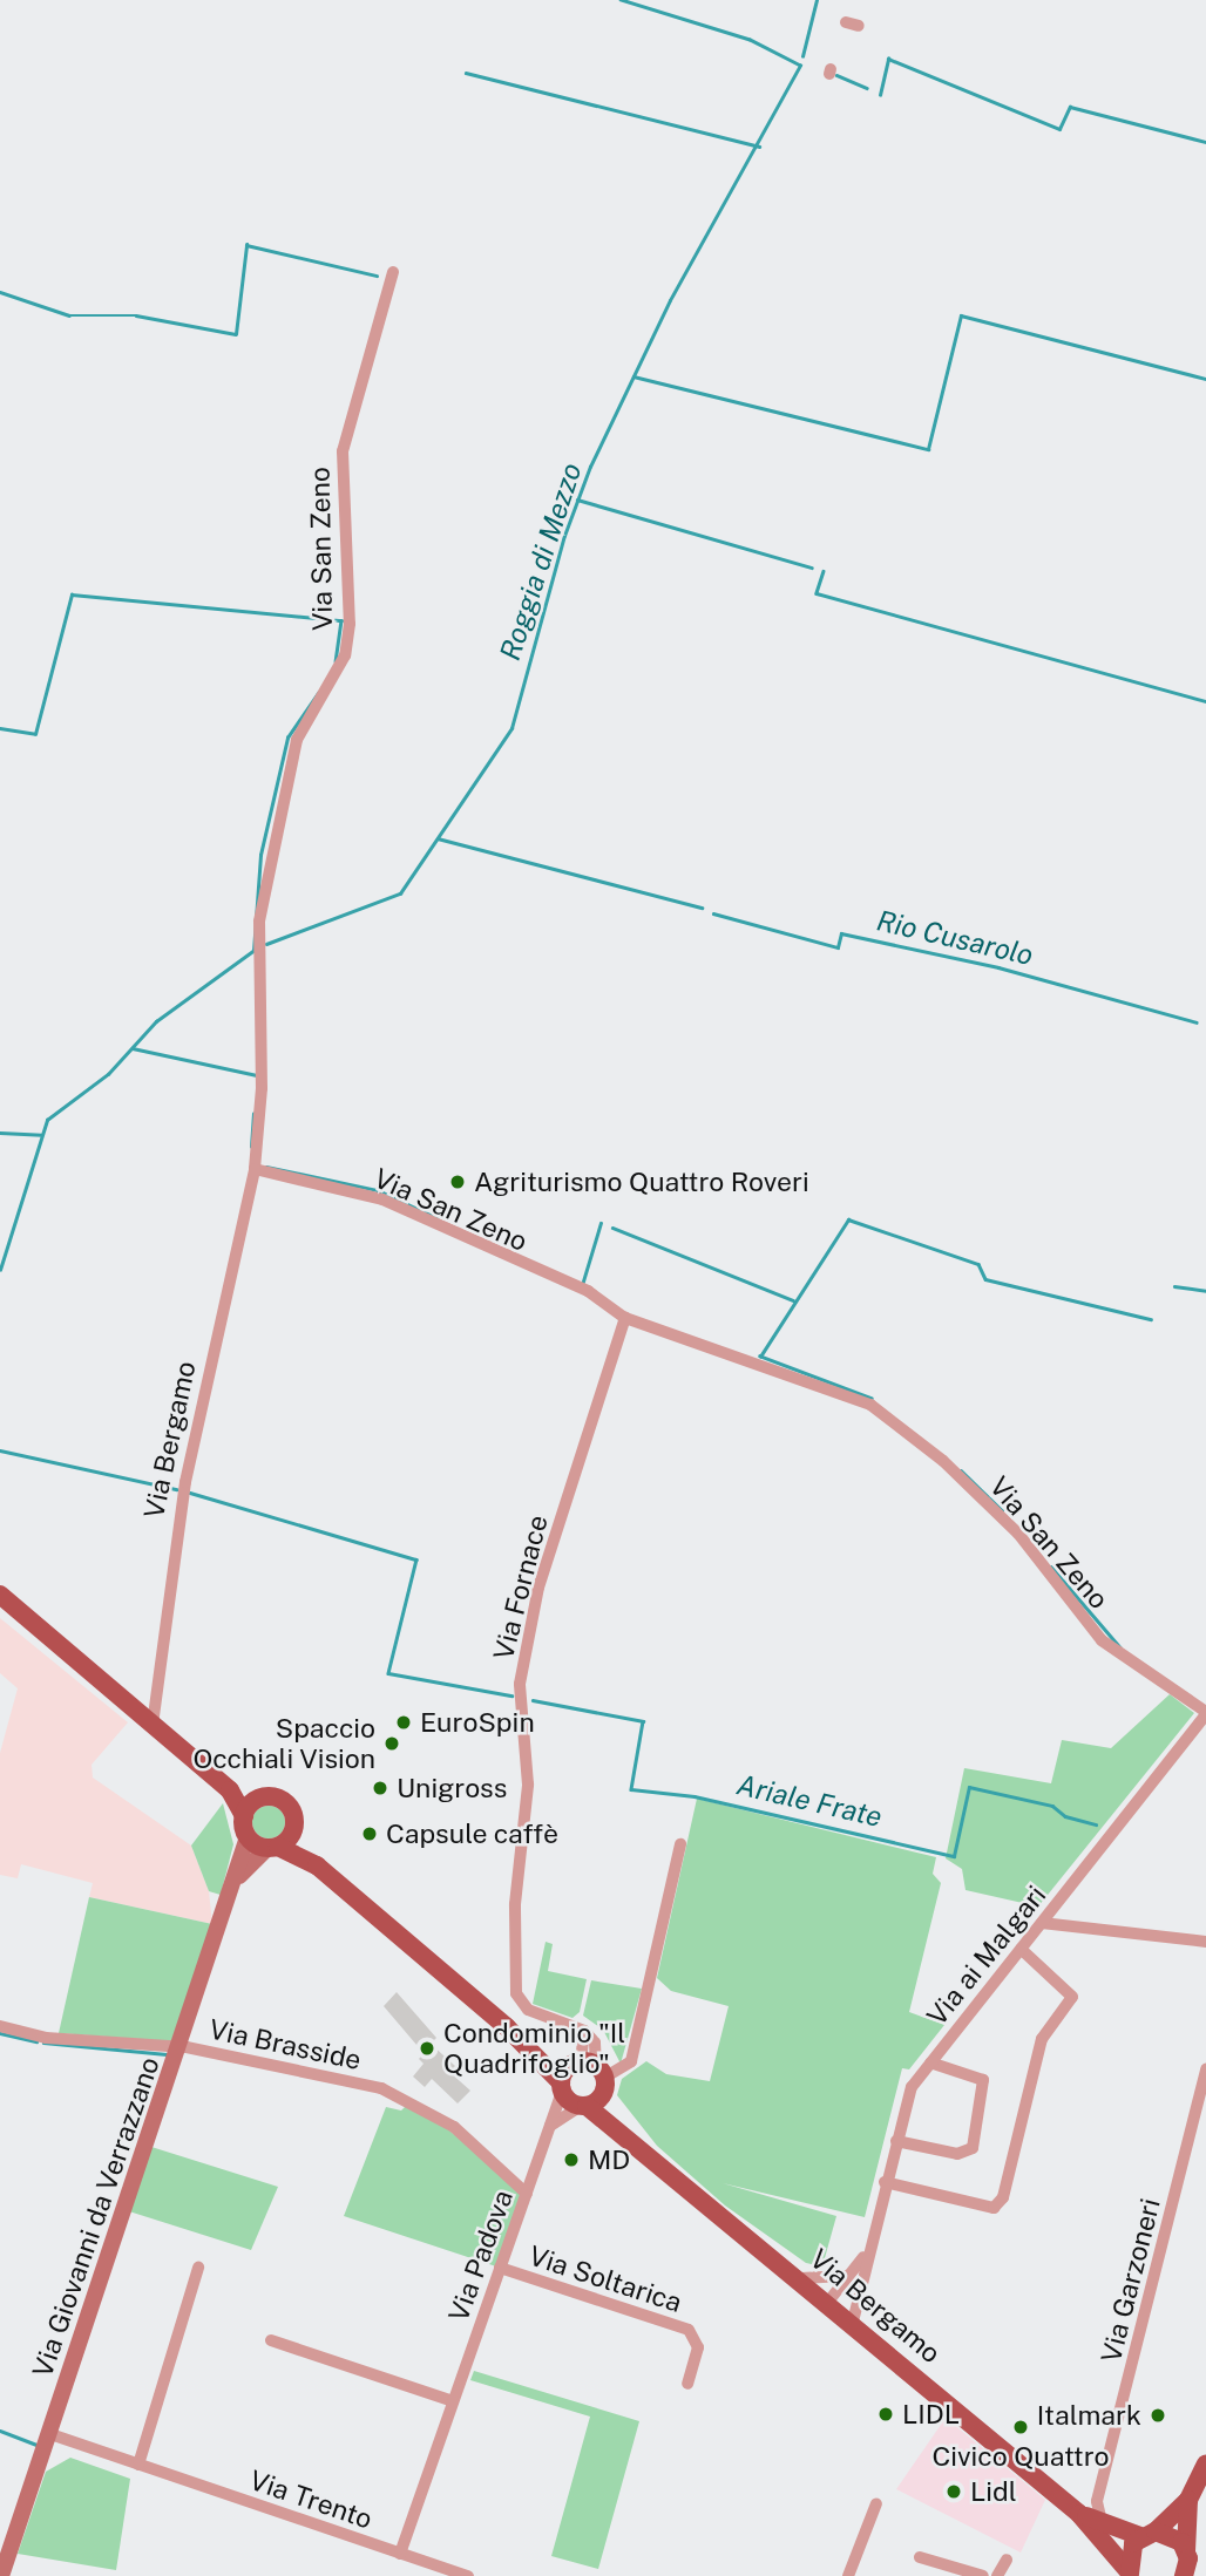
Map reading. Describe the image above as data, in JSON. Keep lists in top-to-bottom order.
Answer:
{
  "streets": {
    "main road": ["Via Bergamo"],
    "street": [
      "Via San Zeno",
      "Via Fornace",
      "Via ai Malgari",
      "Via Brasside",
      "Via Giovanni da Verrazzano",
      "Via Padova",
      "Via Soltarica",
      "Via Garzoneri",
      "Via Trento"
    ]
  },
  "crossings": [
    ["Via San Zeno", "Via Bergamo"],
    ["Via San Zeno", "Via Fornace"],
    ["Via San Zeno", "Via ai Malgari"],
    ["Via Bergamo", "Via Fornace"],
    ["Via Bergamo", "Via ai Malgari"],
    ["Via Bergamo", "Via Giovanni da Verrazzano"],
    ["Via Bergamo", "Via Padova"],
    ["Via Bergamo", "Via Garzoneri"],
    ["Via Fornace", "Via Padova"],
    ["Via Brasside", "Via Giovanni da Verrazzano"],
    ["Via Brasside", "Via Padova"],
    ["Via Giovanni da Verrazzano", "Via Trento"],
    ["Via Padova", "Via Soltarica"],
    ["Via Padova", "Via Trento"]
  ],
  "water": ["Roggia di Mezzo", "Rio Cusarolo", "Ariale Frate"],
  "places": [
    "Agriturismo Quattro Roveri",
    "EuroSpin",
    "Spaccio Occhiali Vision",
    "Unigross",
    "Capsule caffè",
    "Condominio \"Il Quadrifoglio\"",
    "MD",
    "LIDL",
    "Italmark",
    "Civico Quattro",
    "Lidl"
  ]
}
